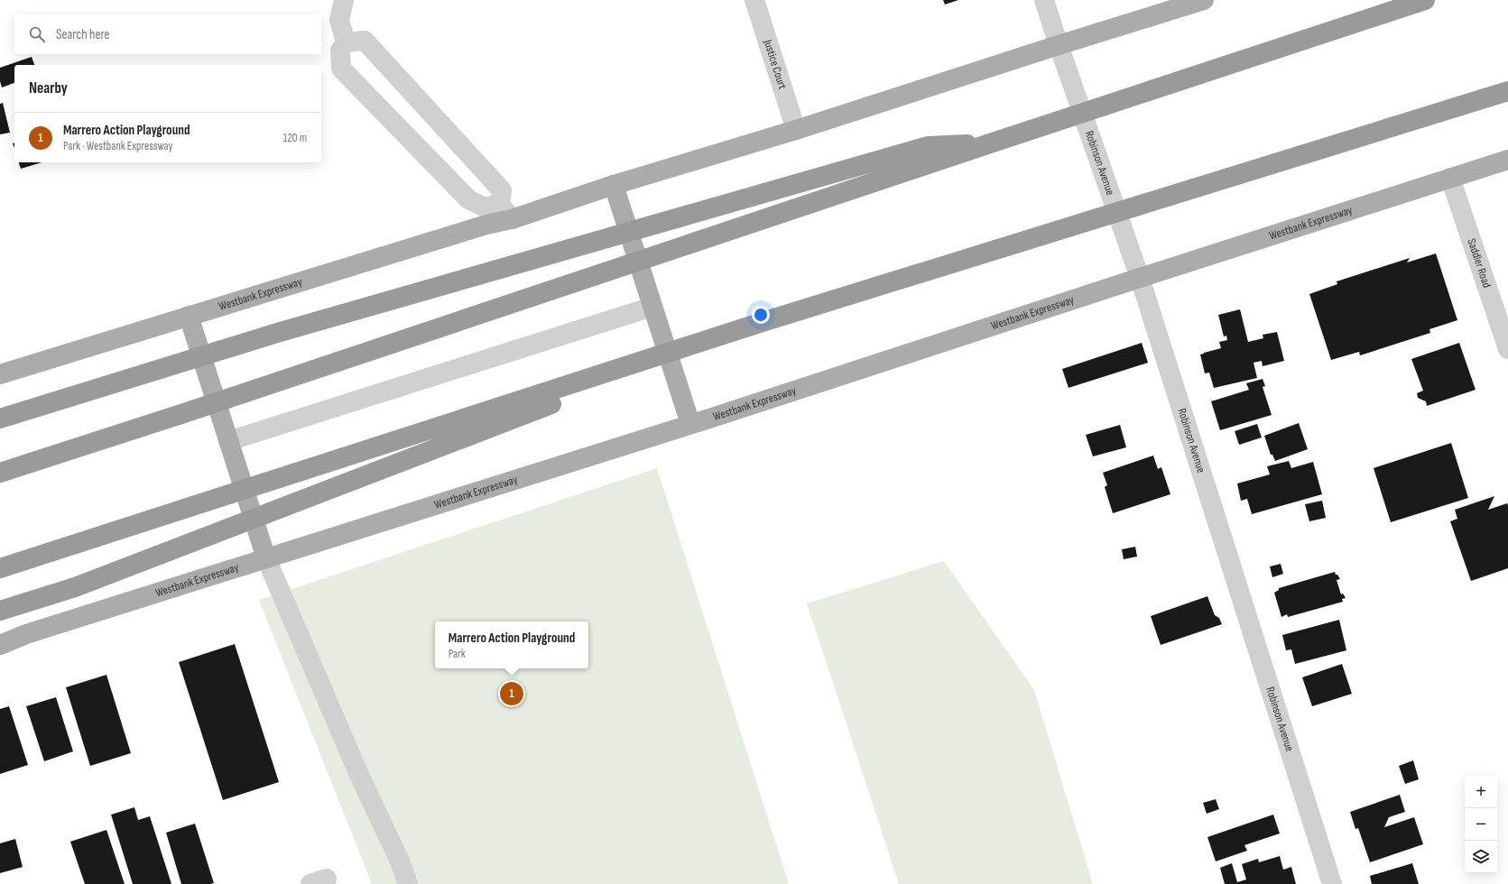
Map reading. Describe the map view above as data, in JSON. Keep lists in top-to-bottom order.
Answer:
{
  "streets": {
    "main road": ["Westbank Expressway"],
    "street": ["Justice Court", "Robinson Avenue", "Saddler Road"]
  },
  "crossings": [
    ["Justice Court", "Westbank Expressway"],
    ["Robinson Avenue", "Westbank Expressway"],
    ["Westbank Expressway", "Saddler Road"]
  ],
  "page": {
    "search": "Search here",
    "heading": "Nearby",
    "list": [
      {
        "mark": "1",
        "name": "Marrero Action Playground",
        "note": "Park · Westbank Expressway",
        "value": "120 m"
      }
    ],
    "popup": ["Marrero Action Playground", "Park"],
    "pins": "1",
    "map_buttons": ["+", "−"]
  }
}
